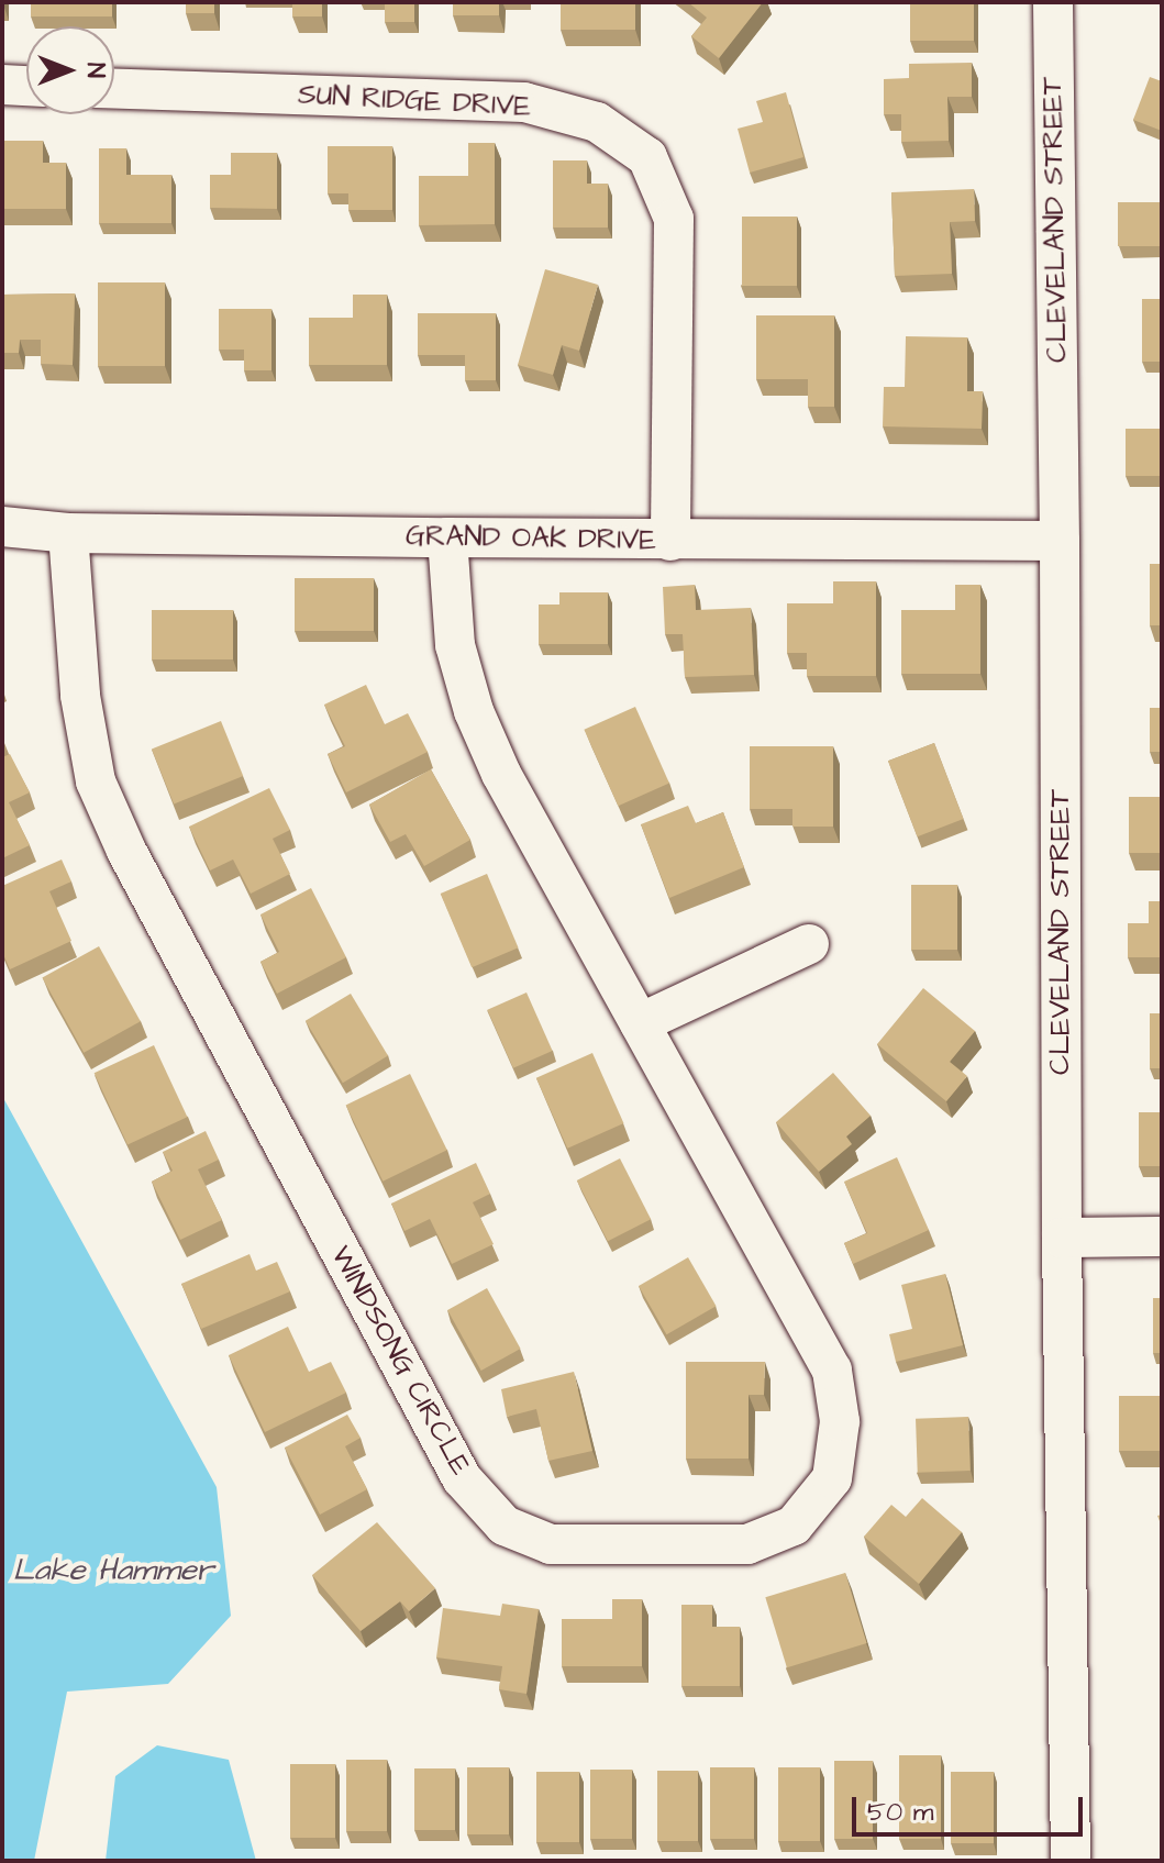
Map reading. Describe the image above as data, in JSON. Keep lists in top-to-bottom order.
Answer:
{
  "streets": {
    "street": [
      "SUN RIDGE DRIVE",
      "CLEVELAND STREET",
      "GRAND OAK DRIVE",
      "WINDSONG CIRCLE"
    ]
  },
  "crossings": [
    ["SUN RIDGE DRIVE", "GRAND OAK DRIVE"],
    ["CLEVELAND STREET", "GRAND OAK DRIVE"],
    ["GRAND OAK DRIVE", "WINDSONG CIRCLE"]
  ],
  "water": ["Lake Hammer"],
  "scale_bar": "50 m",
  "north": "right"
}
